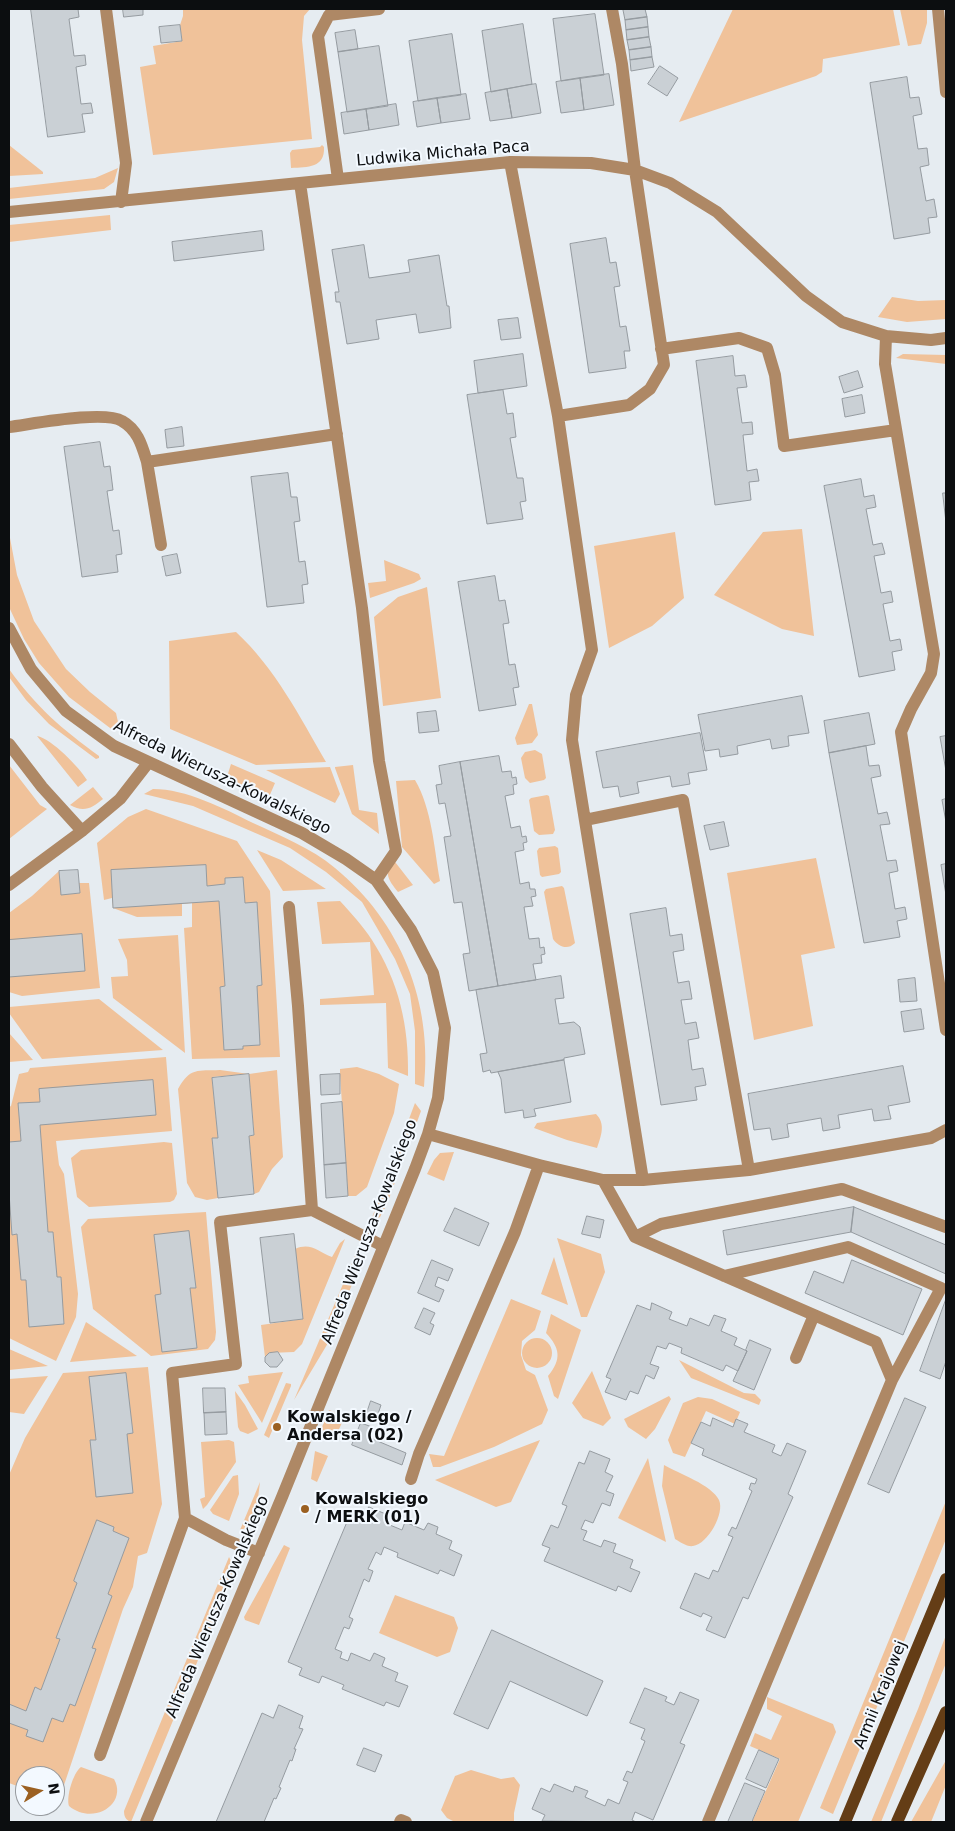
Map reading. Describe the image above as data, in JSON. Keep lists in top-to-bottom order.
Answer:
{
  "streets": {
    "main road": ["Armii Krajowej"],
    "street": ["Ludwika Michała Paca", "Alfreda Wierusza-Kowalskiego"]
  },
  "places": ["Kowalskiego / Andersa (02)", "Kowalskiego / MERK (01)"],
  "north": "right"
}
